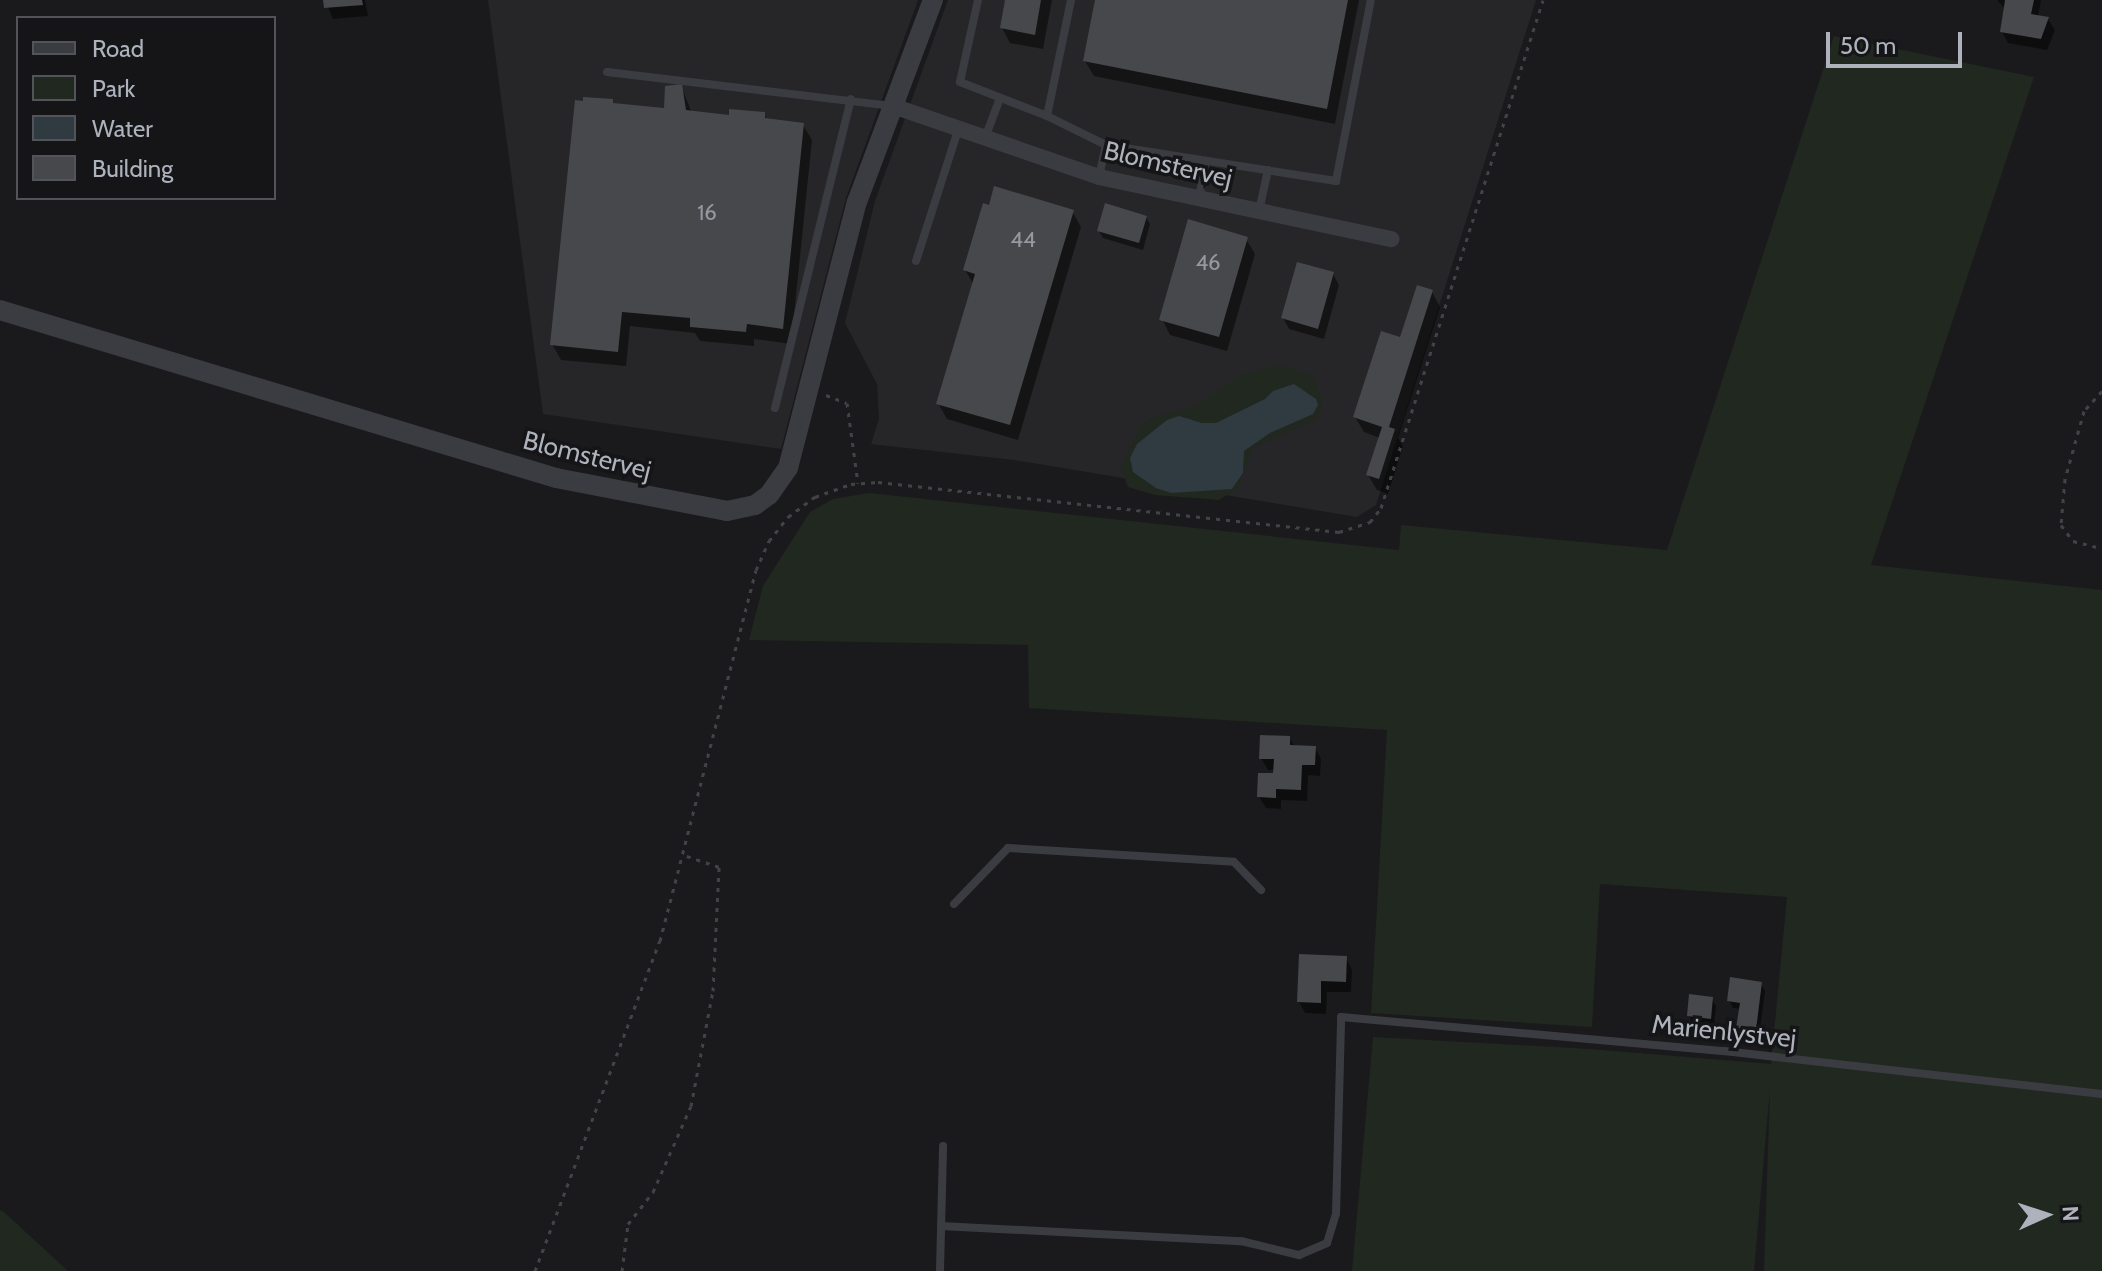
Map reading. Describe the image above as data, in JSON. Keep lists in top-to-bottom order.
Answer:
{
  "streets": {
    "street": ["Blomstervej"],
    "lane": ["Marienlystvej"]
  },
  "house_numbers": ["16", "44", "46"],
  "legend": [
    "Road",
    "Park",
    "Water",
    "Building"
  ],
  "scale_bar": "50 m",
  "north": "right"
}
